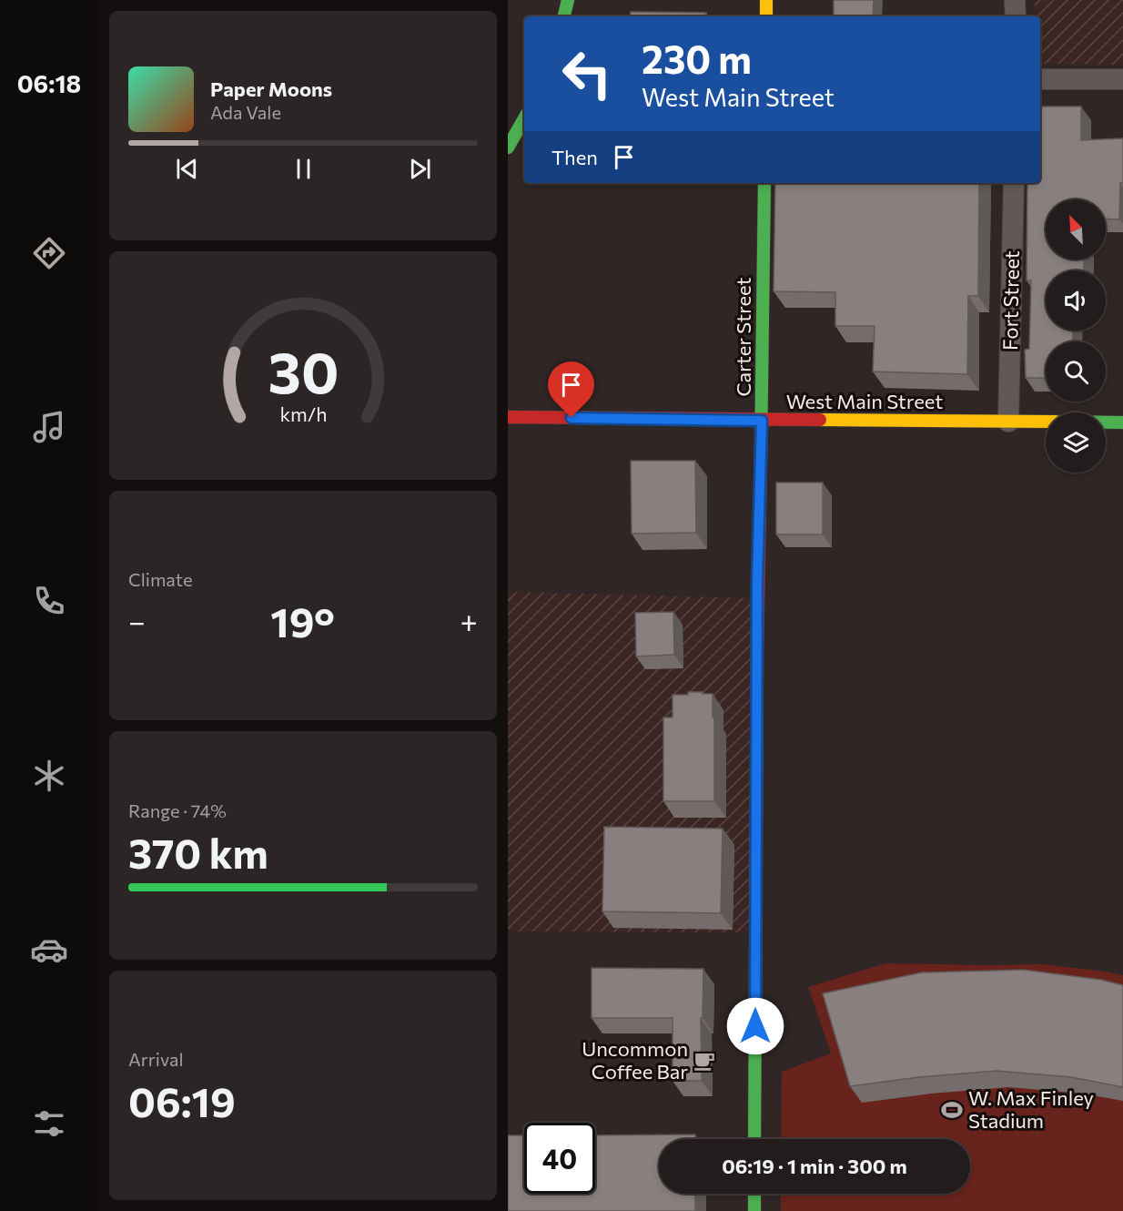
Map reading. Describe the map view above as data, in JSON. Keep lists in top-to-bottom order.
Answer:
{
  "streets": {
    "main road": ["Carter Street", "West Main Street"],
    "street": ["Fort Street"]
  },
  "crossings": [
    ["Fort Street", "West Main Street"],
    ["Carter Street", "West Main Street"]
  ],
  "places": {
    "cafe": ["Uncommon Coffee Bar"],
    "sports": ["W. Max Finley Stadium"]
  },
  "north": "top left",
  "page": {
    "tabs": "06:18",
    "turn": ["230 m", "West Main Street"],
    "song": ["Paper Moons", "Ada Vale"],
    "then": "Then",
    "tile": [
      "Climate",
      ["Range · 74%", "370 km"],
      ["Arrival", "06:19"]
    ],
    "heat": ["−", "19°", "+"],
    "limit": "40",
    "trip": "06:19 · 1 min · 300 m",
    "gauge": ["30", "km/h"]
  }
}
